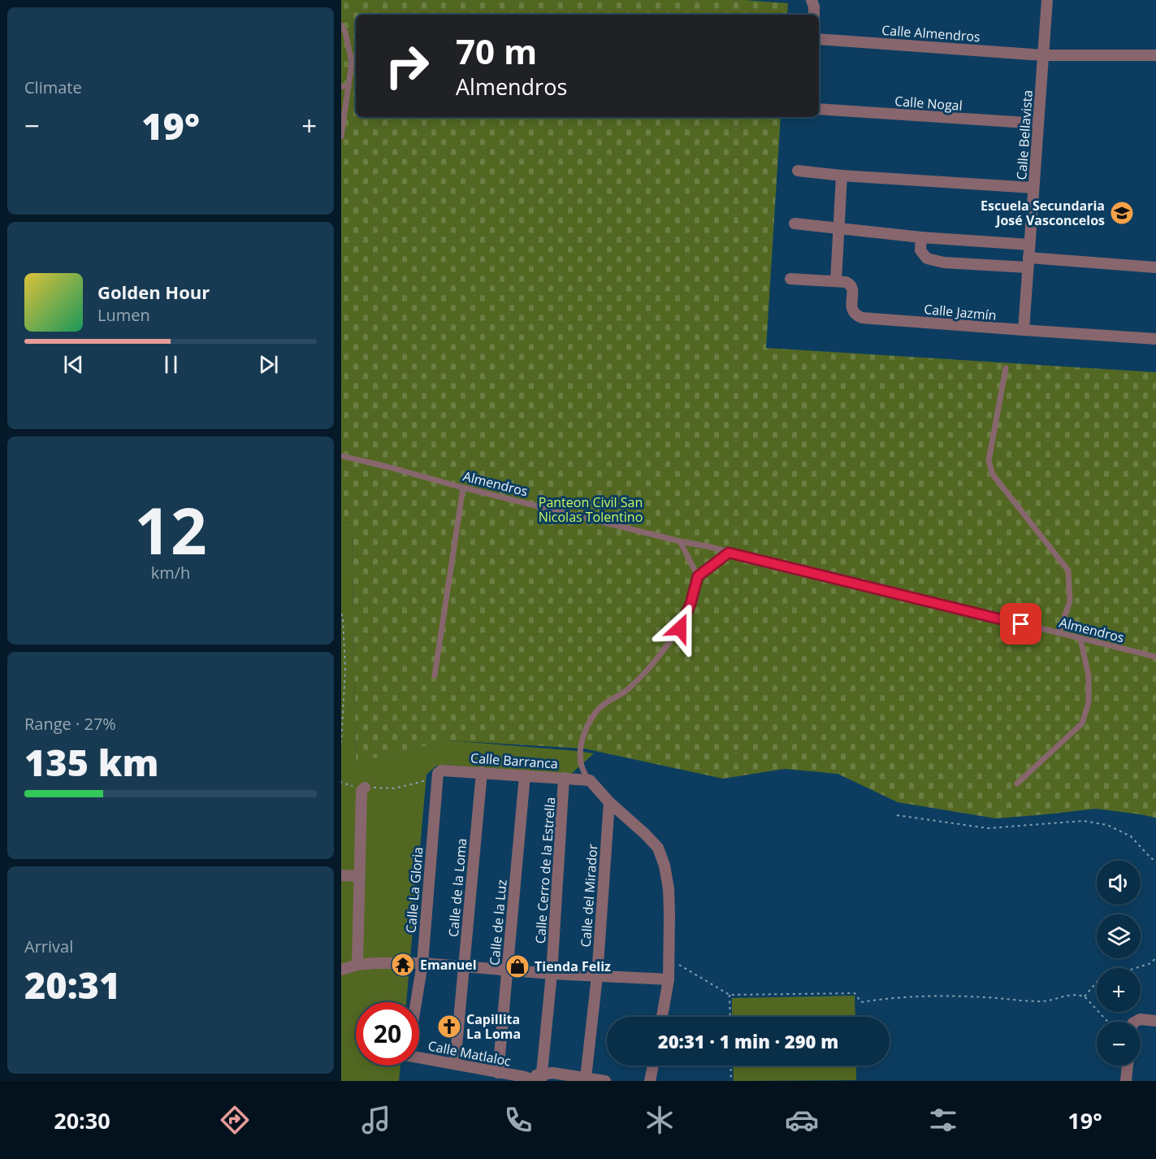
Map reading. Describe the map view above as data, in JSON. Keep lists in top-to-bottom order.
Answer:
{
  "streets": {
    "street": [
      "Calle Almendros",
      "Calle Nogal",
      "Calle Bellavista",
      "Calle Jazmín",
      "Calle Barranca",
      "Calle Cerro de la Estrella",
      "Calle de la Loma",
      "Calle La Gloria",
      "Calle del Mirador",
      "Calle de la Luz",
      "Calle Matlaloc"
    ],
    "lane": ["Almendros"]
  },
  "crossings": [
    ["Calle Almendros", "Calle Bellavista"],
    ["Calle Nogal", "Calle Bellavista"],
    ["Calle Bellavista", "Calle Jazmín"],
    ["Calle Barranca", "Calle Cerro de la Estrella"],
    ["Calle Barranca", "Calle de la Loma"],
    ["Calle Barranca", "Calle La Gloria"],
    ["Calle Barranca", "Calle de la Luz"],
    ["Calle Cerro de la Estrella", "Calle Matlaloc"],
    ["Calle de la Loma", "Calle Matlaloc"],
    ["Calle del Mirador", "Calle Matlaloc"],
    ["Calle de la Luz", "Calle Matlaloc"]
  ],
  "parks": ["Panteon Civil San Nicolas Tolentino"],
  "places": {
    "school or university": ["Escuela Secundaria José Vasconcelos"],
    "temple": ["Emanuel"],
    "shop": ["Tienda Feliz"],
    "church": ["Capillita La Loma"]
  },
  "page": {
    "tile": [
      "Climate",
      ["12", "km/h"],
      ["Range · 27%", "135 km"],
      ["Arrival", "20:31"]
    ],
    "turn": ["70 m", "Almendros"],
    "heat": ["−", "19°", "+"],
    "song": ["Golden Hour", "Lumen"],
    "map_buttons": ["+", "−"],
    "limit": "20",
    "trip": "20:31 · 1 min · 290 m",
    "tabs": ["20:30", "19°"]
  }
}
